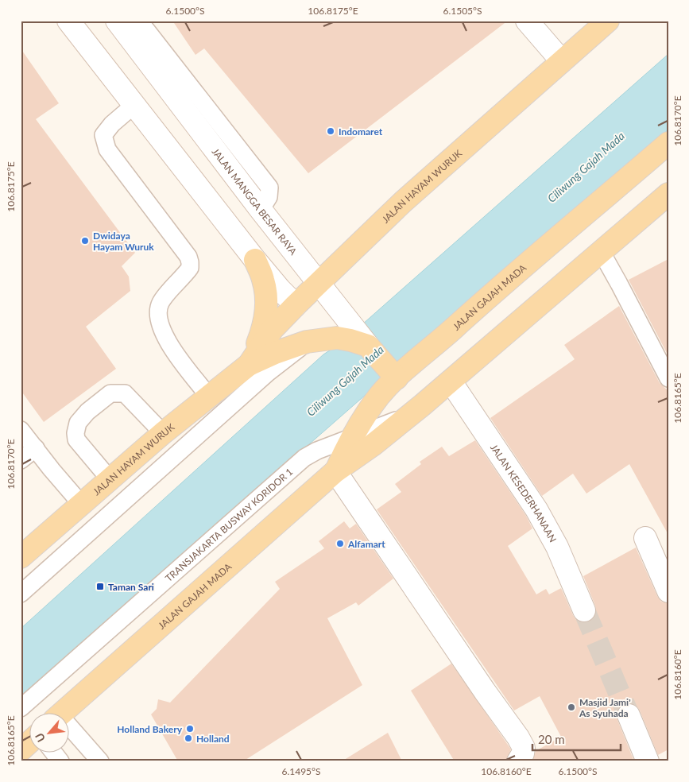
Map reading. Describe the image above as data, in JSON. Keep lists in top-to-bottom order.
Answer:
{
  "streets": {
    "main road": [
      "JALAN HAYAM WURUK",
      "JALAN MANGGA BESAR RAYA",
      "JALAN GAJAH MADA",
      "JALAN KESEDERHANAAN"
    ],
    "lane": ["TRANSJAKARTA BUSWAY KORIDOR 1"]
  },
  "crossings": [
    ["JALAN HAYAM WURUK", "JALAN MANGGA BESAR RAYA"],
    ["JALAN HAYAM WURUK", "JALAN GAJAH MADA"],
    ["JALAN GAJAH MADA", "JALAN KESEDERHANAAN"],
    ["JALAN GAJAH MADA", "TRANSJAKARTA BUSWAY KORIDOR 1"]
  ],
  "water": ["Ciliwung Gajah Mada"],
  "places": {
    "other": [
      "Indomaret",
      "Dwidaya Hayam Wuruk",
      "Alfamart",
      "Masjid Jami' As Syuhada",
      "Holland Bakery",
      "Holland"
    ],
    "transit": ["Taman Sari"]
  },
  "scale_bar": "20 m",
  "north": "bottom left",
  "coordinates": [
    "6.1500°S",
    "106.8175°E",
    "6.1505°S",
    "106.8170°E",
    "106.8165°E",
    "106.8160°E",
    "6.1495°S"
  ]
}
